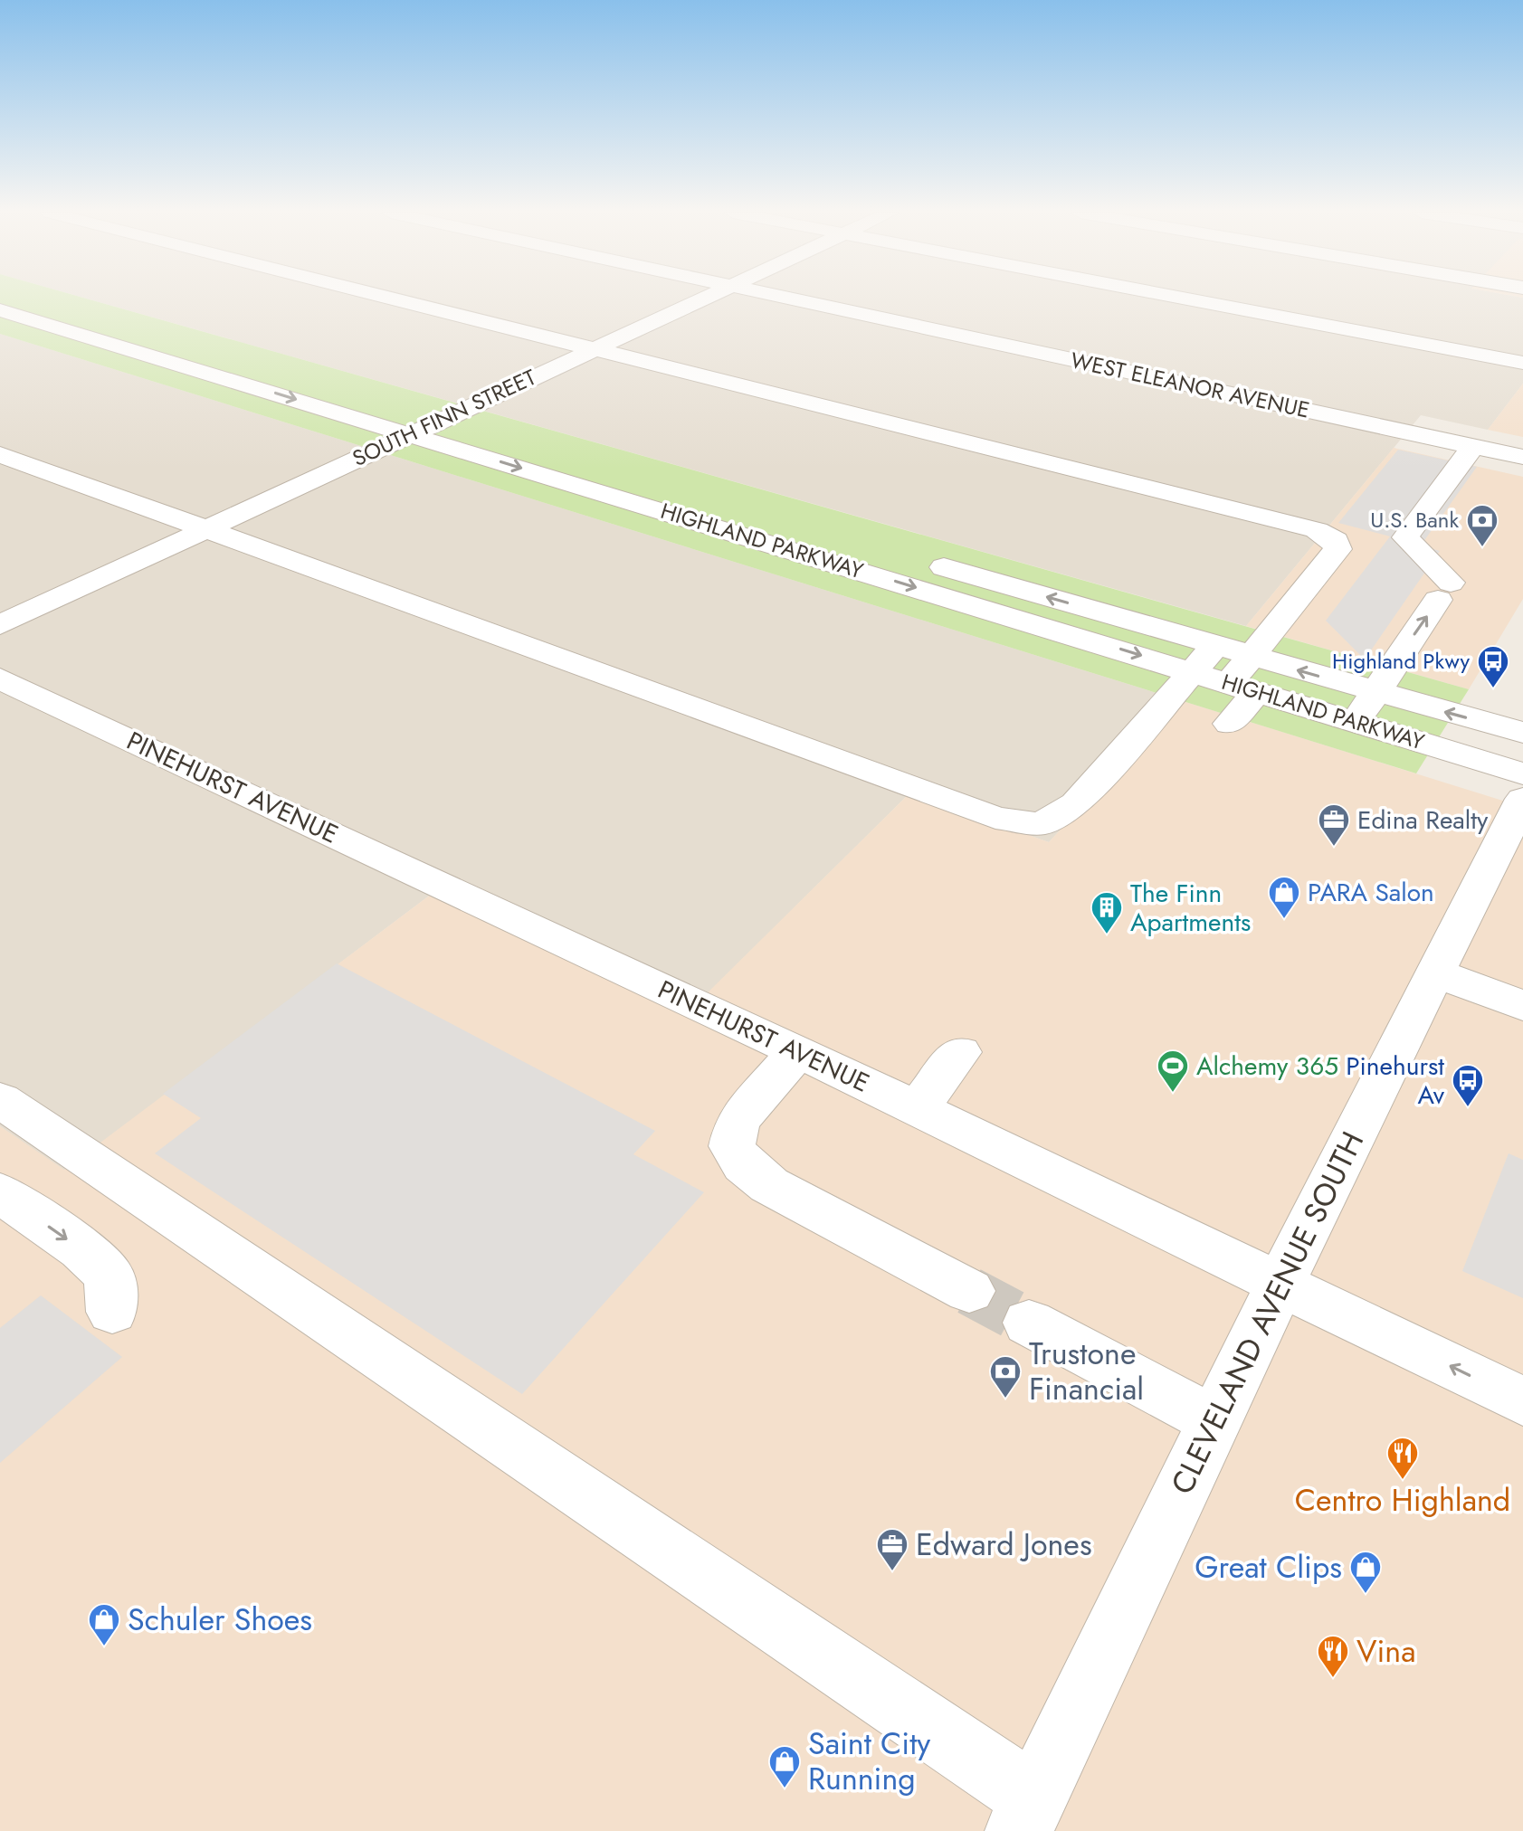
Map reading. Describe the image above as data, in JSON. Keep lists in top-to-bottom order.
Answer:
{
  "streets": {
    "street": [
      "WEST ELEANOR AVENUE",
      "SOUTH FINN STREET",
      "HIGHLAND PARKWAY",
      "PINEHURST AVENUE",
      "CLEVELAND AVENUE SOUTH"
    ]
  },
  "crossings": [
    ["SOUTH FINN STREET", "HIGHLAND PARKWAY"],
    ["PINEHURST AVENUE", "CLEVELAND AVENUE SOUTH"]
  ],
  "places": {
    "bank": ["U.S. Bank", "Trustone Financial"],
    "bus stop": ["Highland Pkwy", "Pinehurst Av"],
    "office": ["Edina Realty", "Edward Jones"],
    "shop": [
      "PARA Salon",
      "Great Clips",
      "Schuler Shoes",
      "Saint City Running"
    ],
    "building": ["The Finn Apartments"],
    "sports": ["Alchemy 365"],
    "restaurant": ["Centro Highland", "Vina"]
  }
}
